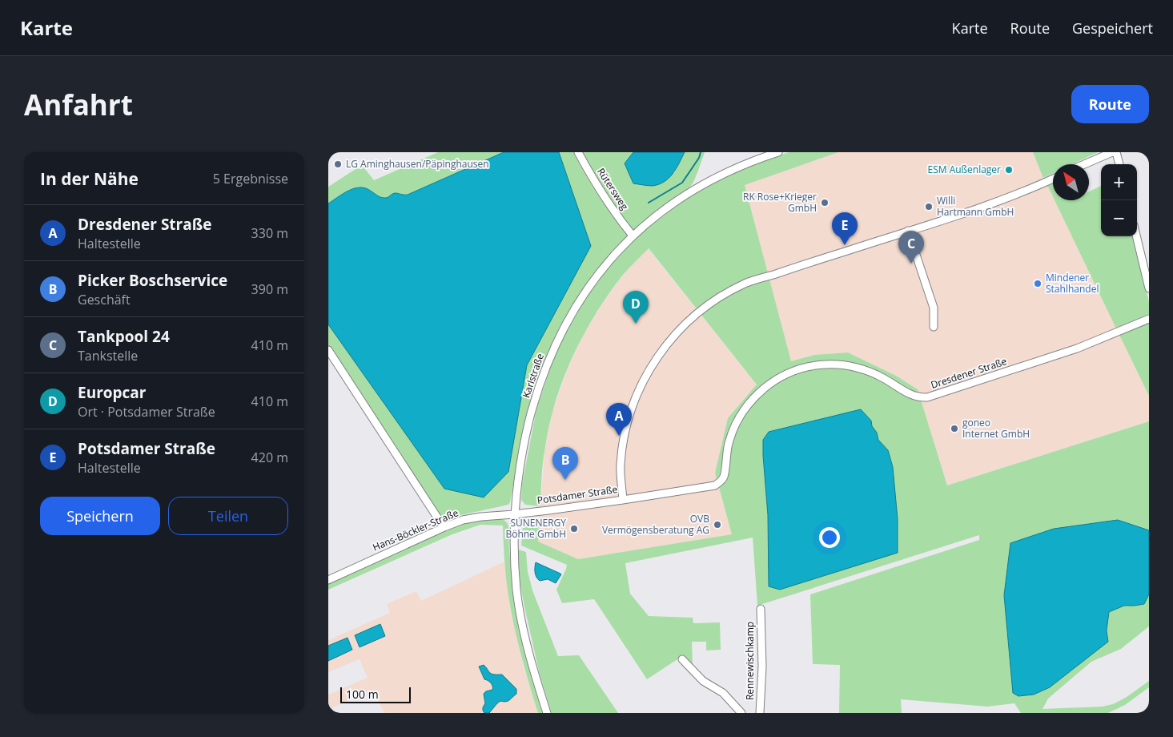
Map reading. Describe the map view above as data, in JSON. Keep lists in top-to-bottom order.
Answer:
{
  "streets": {
    "street": [
      "Rütersweg",
      "Dresdener Straße",
      "Karlstraße",
      "Potsdamer Straße",
      "Hans-Böckler-Straße",
      "Rennewischkamp"
    ]
  },
  "crossings": [
    ["Rütersweg", "Karlstraße"],
    ["Dresdener Straße", "Potsdamer Straße"],
    ["Karlstraße", "Potsdamer Straße"],
    ["Karlstraße", "Hans-Böckler-Straße"],
    ["Potsdamer Straße", "Hans-Böckler-Straße"]
  ],
  "places": [
    "LG Aminghausen/Päpinghausen",
    "ESM Außenlager",
    "RK Rose+Krieger GmbH",
    "Willi Hartmann GmbH",
    "Mindener Stahlhandel",
    "goneo Internet GmbH",
    "OVB Vermögensberatung AG",
    "SUNENERGY Böhne GmbH"
  ],
  "scale_bar": "100 m",
  "north": "top left",
  "page": {
    "header": "Karte",
    "nav": ["Karte", "Route", "Gespeichert"],
    "buttons": [
      "Route",
      ["Speichern", "Teilen"]
    ],
    "title": "Anfahrt",
    "heading": ["In der Nähe", "5 Ergebnisse"],
    "map_buttons": ["+", "−"],
    "list": [
      {
        "mark": "A",
        "name": "Dresdener Straße",
        "note": "Haltestelle",
        "value": "330 m"
      },
      {
        "mark": "B",
        "name": "Picker Boschservice",
        "note": "Geschäft",
        "value": "390 m"
      },
      {
        "mark": "C",
        "name": "Tankpool 24",
        "note": "Tankstelle",
        "value": "410 m"
      },
      {
        "mark": "D",
        "name": "Europcar",
        "note": "Ort · Potsdamer Straße",
        "value": "410 m"
      },
      {
        "mark": "E",
        "name": "Potsdamer Straße",
        "note": "Haltestelle",
        "value": "420 m"
      }
    ],
    "pins": [
      "E",
      "C",
      "D",
      "A",
      "B"
    ],
    "scale": "100 m"
  }
}
